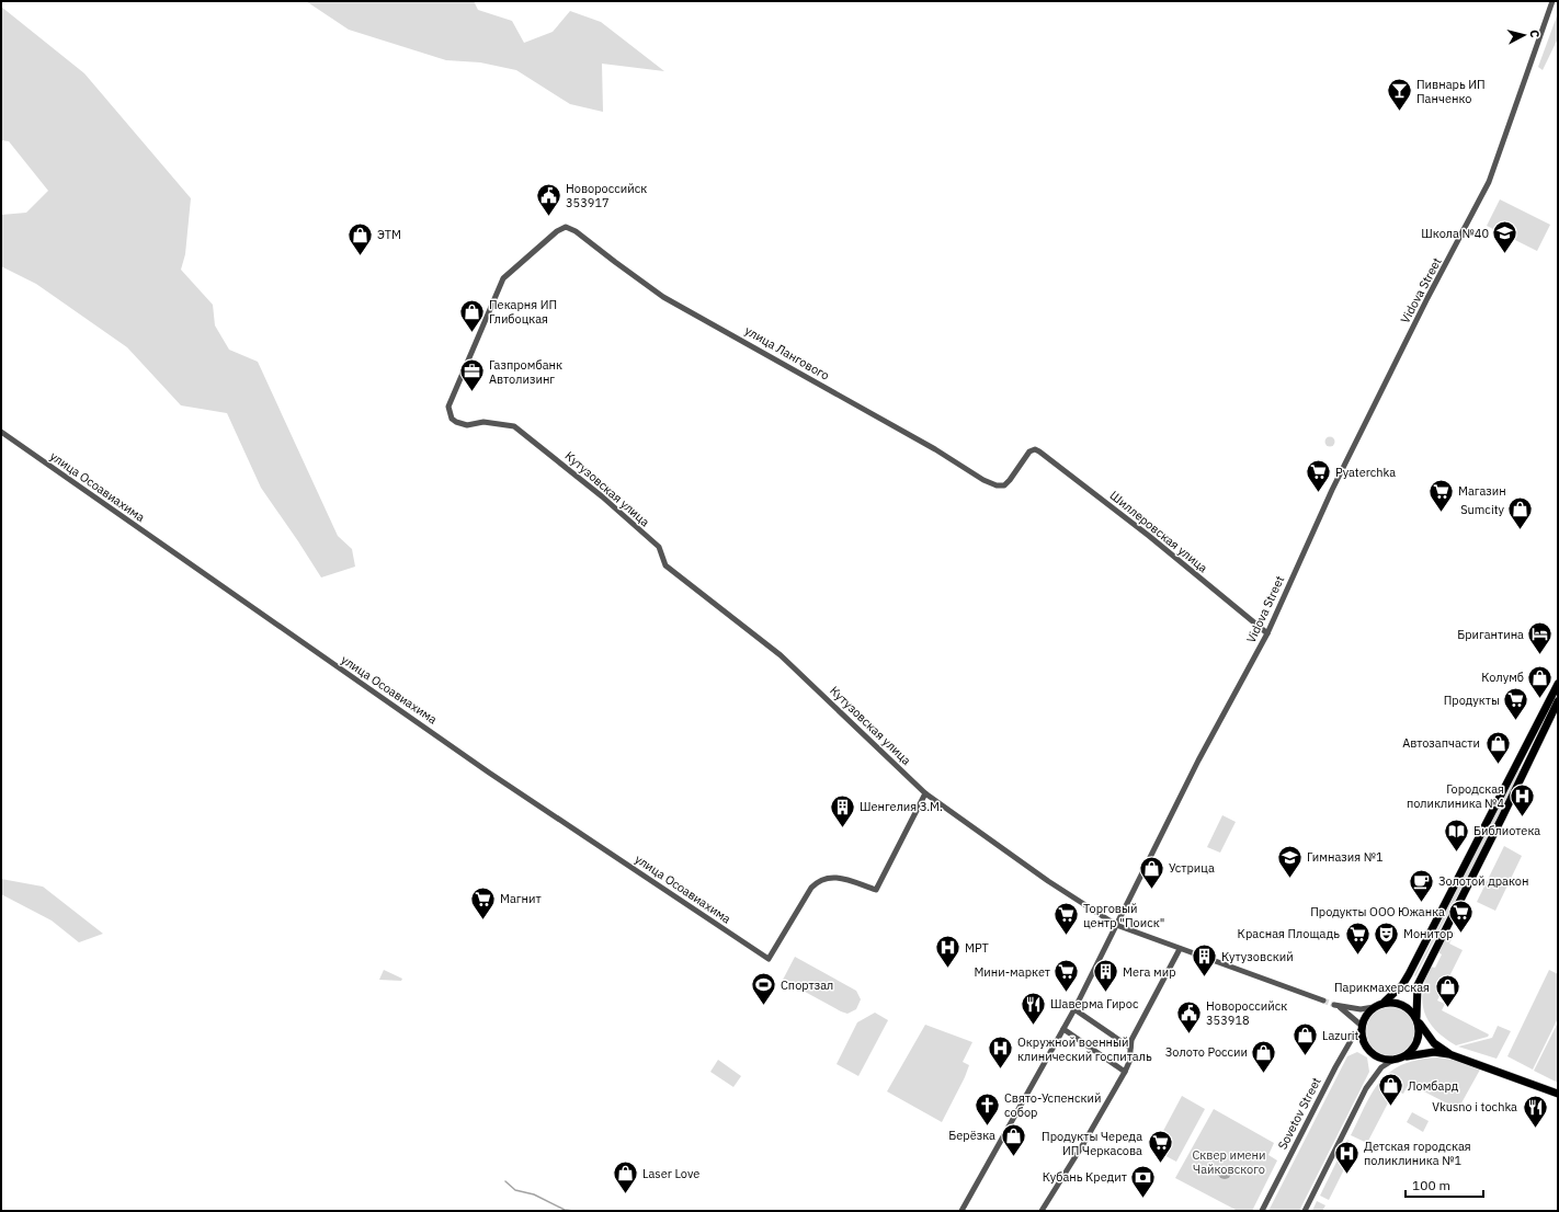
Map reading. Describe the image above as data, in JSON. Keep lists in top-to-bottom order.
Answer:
{
  "streets": {
    "street": [
      "Vidova Street",
      "улица Лангового",
      "улица Осоавиахима",
      "Кутузовская улица",
      "Шиллеровская улица",
      "Sovetov Street"
    ]
  },
  "crossings": [
    ["Vidova Street", "Кутузовская улица"],
    ["Vidova Street", "Шиллеровская улица"],
    ["улица Лангового", "Кутузовская улица"],
    ["улица Лангового", "Шиллеровская улица"],
    ["улица Осоавиахима", "Кутузовская улица"]
  ],
  "parks": ["Сквер имени Чайковского"],
  "places": {
    "bar": ["Пивнарь ИП Панченко"],
    "public building": ["Новороссийск 353917", "Новороссийск 353918"],
    "school or university": ["Школа №40", "Гимназия №1"],
    "shop": [
      "ЭТМ",
      "Пекарня ИП Глибоцкая",
      "Sumcity",
      "Колумб",
      "Автозапчасти",
      "Устрица",
      "Парикмахерская",
      "Lazurit",
      "Золото России",
      "Ломбард",
      "Берёзка",
      "Laser Love"
    ],
    "office": ["Газпромбанк Автолизинг"],
    "supermarket": [
      "Pyaterchka",
      "Магазин",
      "Продукты",
      "Магнит",
      "Продукты ООО Южанка",
      "Торговый центр \"Поиск\"",
      "Красная Площадь",
      "Мини-маркет",
      "Продукты Череда ИП Черкасова"
    ],
    "hotel": ["Бригантина"],
    "hospital": [
      "Городская поликлиника №4",
      "МРТ",
      "Окружной военный клинический госпиталь",
      "Детская городская поликлиника №1"
    ],
    "building": ["Шенгелия З.М.", "Кутузовский", "Мега мир"],
    "library": ["Библиотека"],
    "cafe": ["Золотой дракон"],
    "theatre": ["Монитор"],
    "sports": ["Спортзал"],
    "restaurant": ["Шаверма Гирос", "Vkusno i tochka"],
    "church": ["Свято-Успенский собор"],
    "bank": ["Кубань Кредит"]
  },
  "scale_bar": "100 m",
  "north": "right"
}
